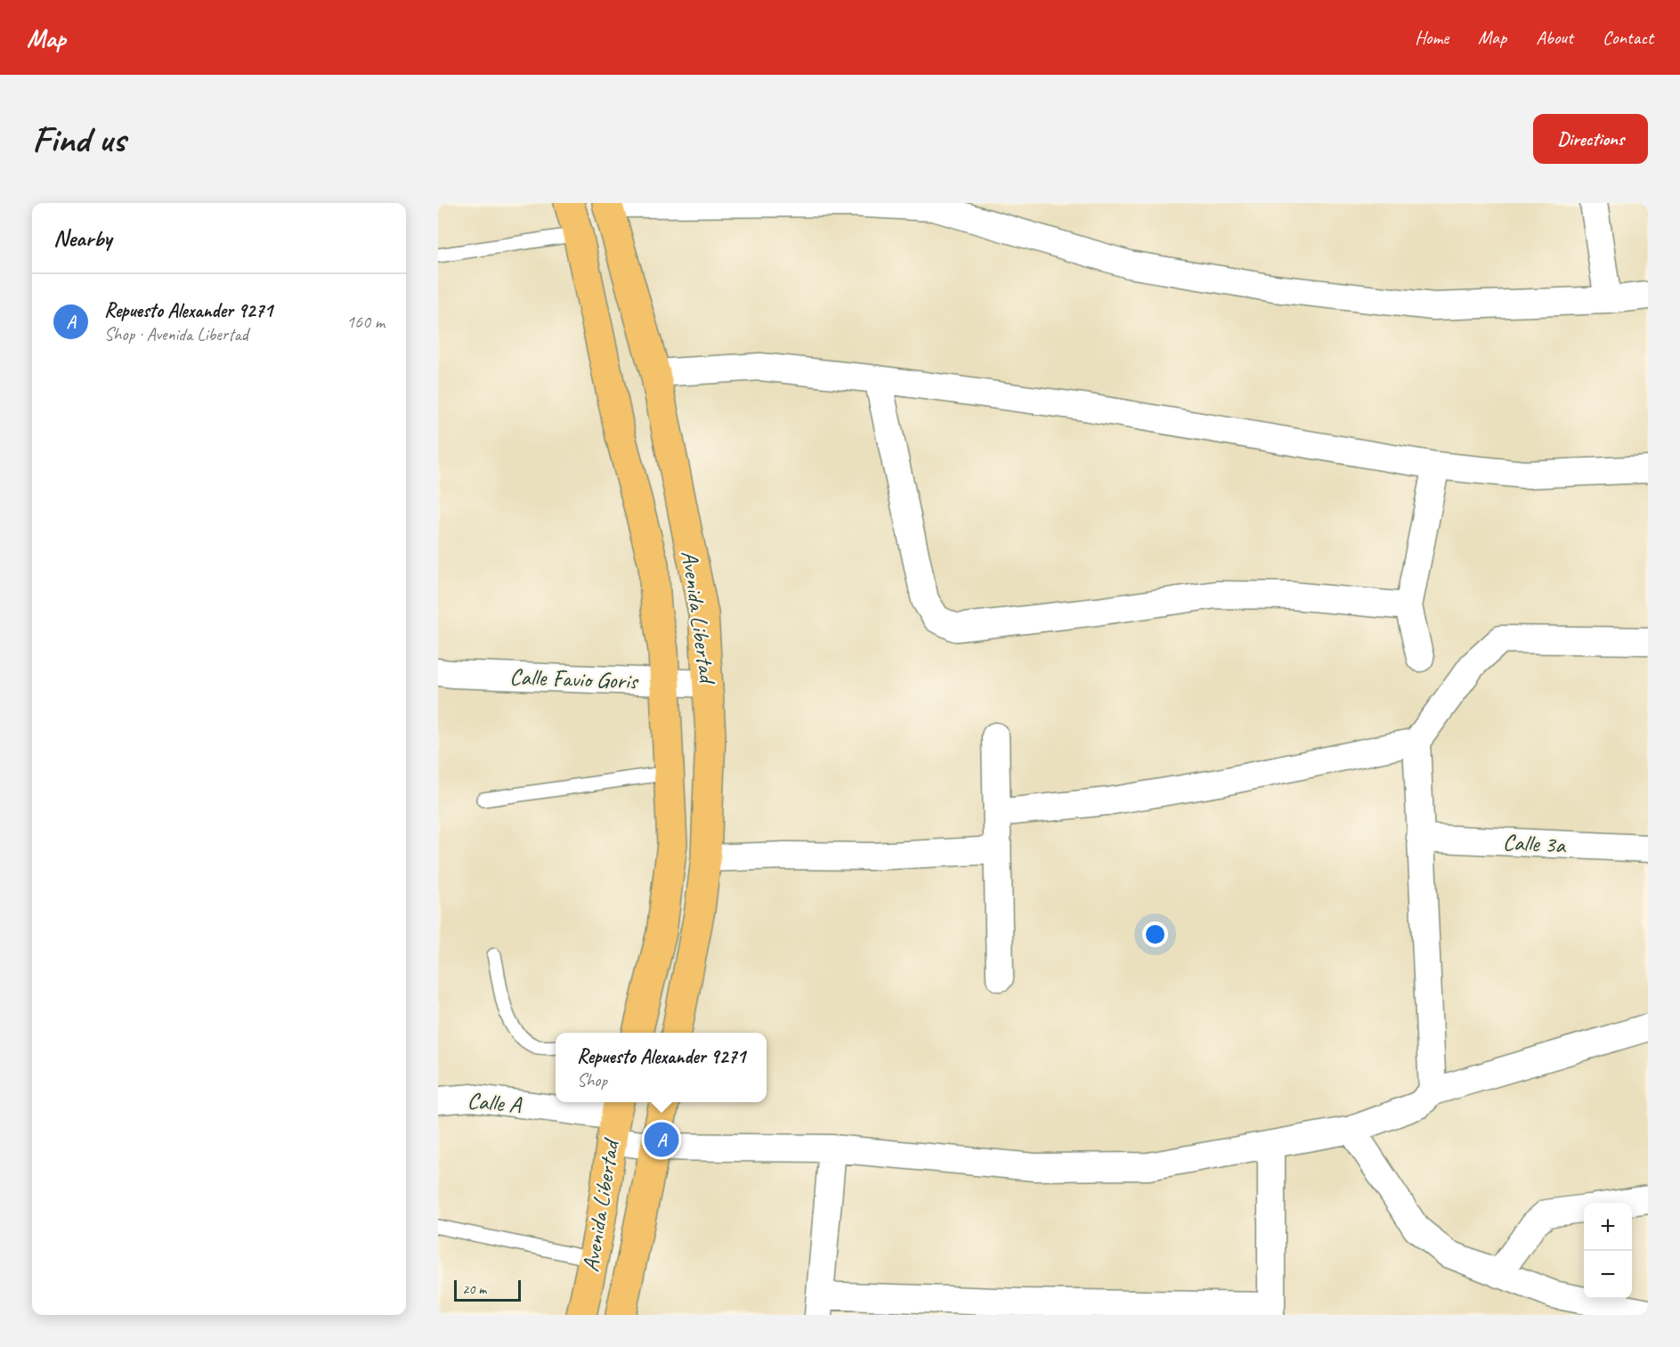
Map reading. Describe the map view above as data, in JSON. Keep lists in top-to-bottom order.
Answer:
{
  "streets": {
    "main road": ["Avenida Libertad"],
    "street": ["Calle Favio Goris", "Calle 3a", "Calle A"]
  },
  "crossings": [
    ["Avenida Libertad", "Calle Favio Goris"],
    ["Avenida Libertad", "Calle A"]
  ],
  "scale_bar": "20 m",
  "page": {
    "header": "Map",
    "nav": [
      "Home",
      "Map",
      "About",
      "Contact"
    ],
    "buttons": "Directions",
    "title": "Find us",
    "heading": "Nearby",
    "list": [
      {
        "mark": "A",
        "name": "Repuesto Alexander 9271",
        "note": "Shop · Avenida Libertad",
        "value": "160 m"
      }
    ],
    "popup": ["Repuesto Alexander 9271", "Shop"],
    "pins": "A",
    "map_buttons": ["+", "−"],
    "scale": "20 m"
  }
}
